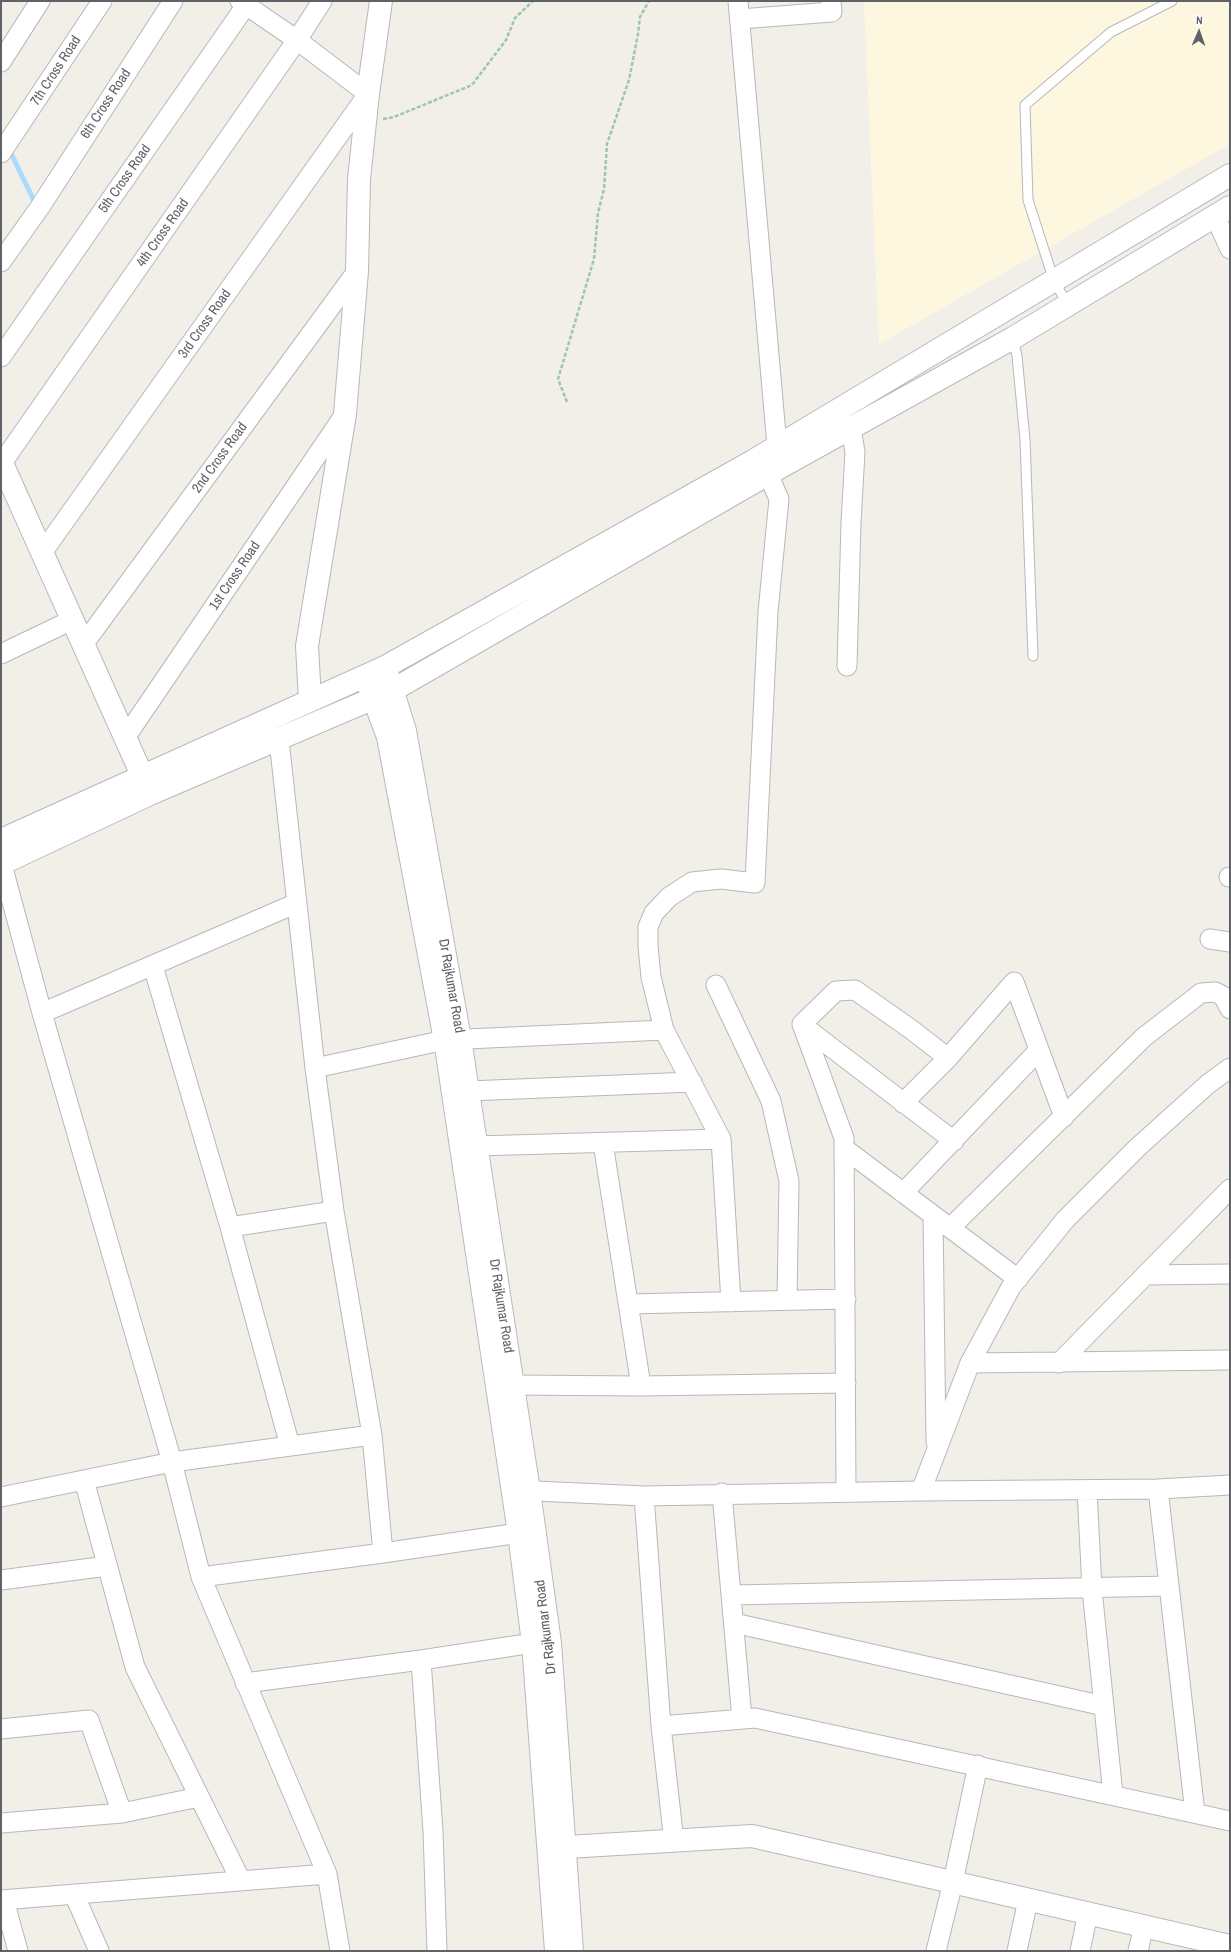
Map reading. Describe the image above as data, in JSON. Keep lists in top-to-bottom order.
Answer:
{
  "streets": {
    "main road": ["Dr Rajkumar Road"],
    "street": [
      "7th Cross Road",
      "6th Cross Road",
      "5th Cross Road",
      "4th Cross Road",
      "3rd Cross Road",
      "2nd Cross Road",
      "1st Cross Road"
    ]
  },
  "north": "top"
}
